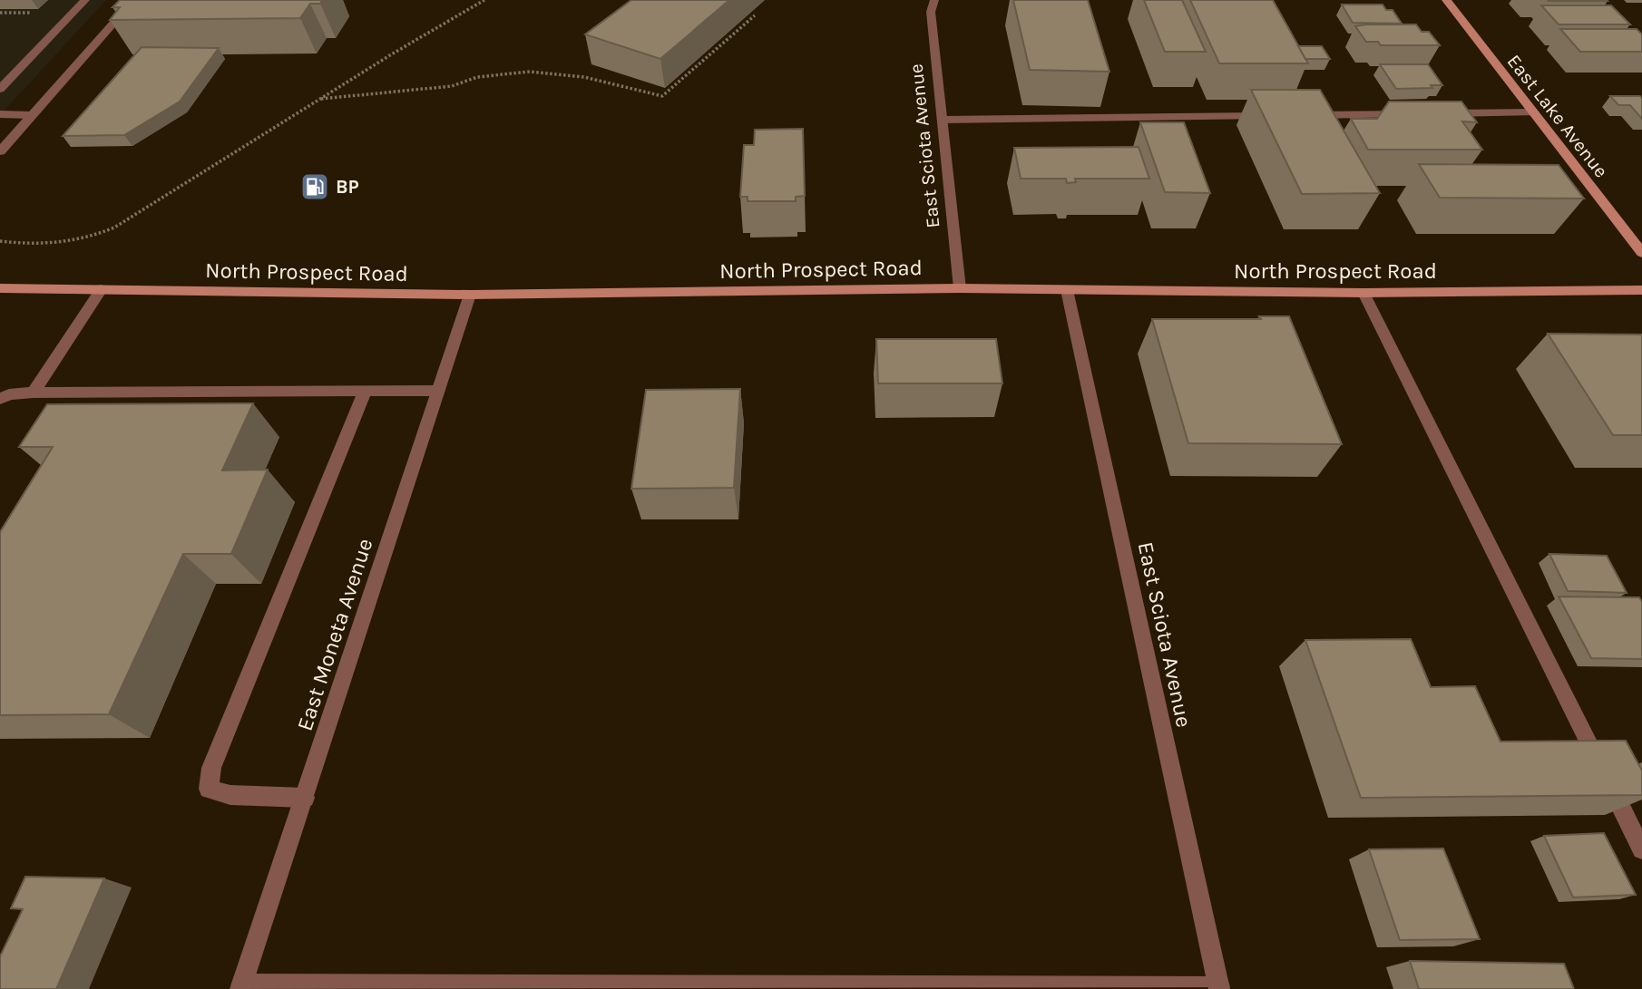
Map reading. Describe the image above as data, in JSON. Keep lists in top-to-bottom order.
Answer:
{
  "streets": {
    "main road": ["East Lake Avenue", "North Prospect Road"],
    "street": ["East Sciota Avenue", "East Moneta Avenue"]
  },
  "crossings": [
    ["East Sciota Avenue", "North Prospect Road"],
    ["North Prospect Road", "East Moneta Avenue"]
  ],
  "places": {
    "fuel station": ["BP"]
  }
}
